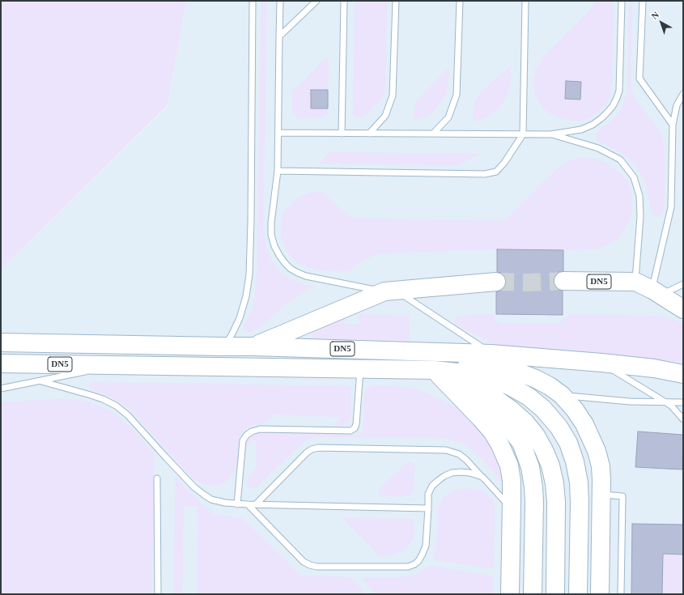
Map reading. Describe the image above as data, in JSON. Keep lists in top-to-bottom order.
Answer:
{
  "streets": {
    "highway": ["DN5"]
  },
  "north": "top left"
}
